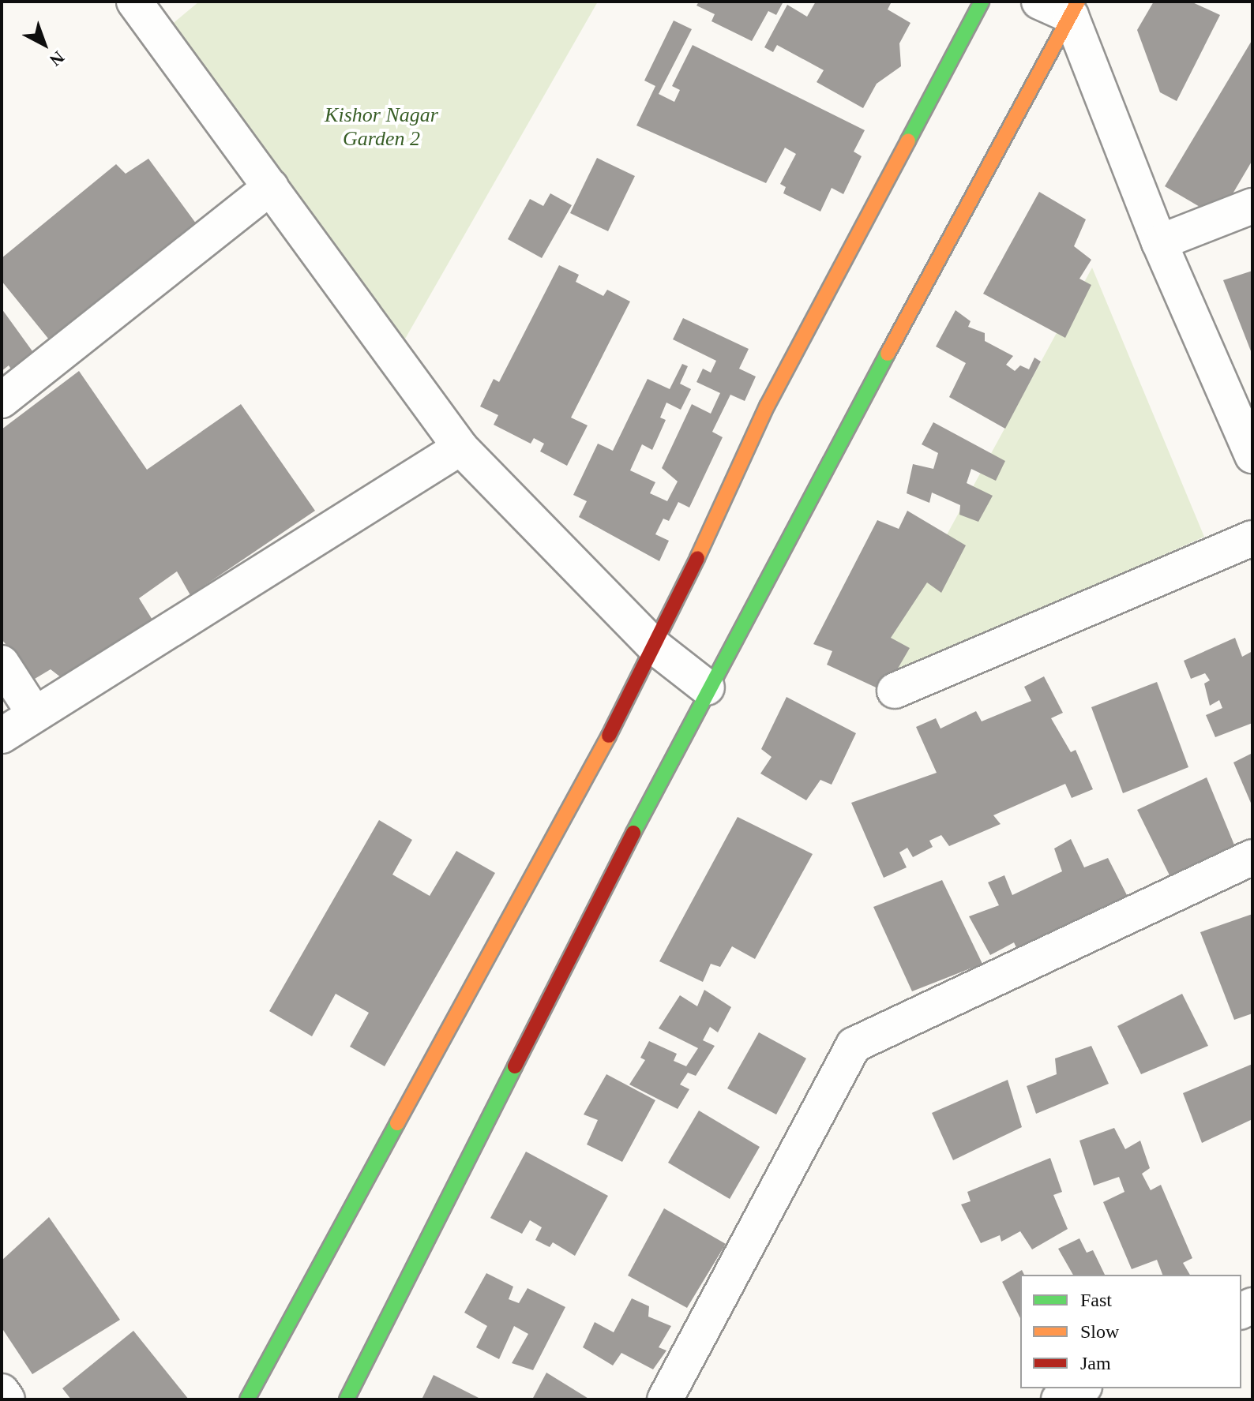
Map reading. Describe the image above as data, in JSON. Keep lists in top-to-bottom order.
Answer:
{
  "parks": ["Kishor Nagar Garden 2"],
  "legend": ["Fast", "Slow", "Jam"],
  "north": "bottom right"
}
